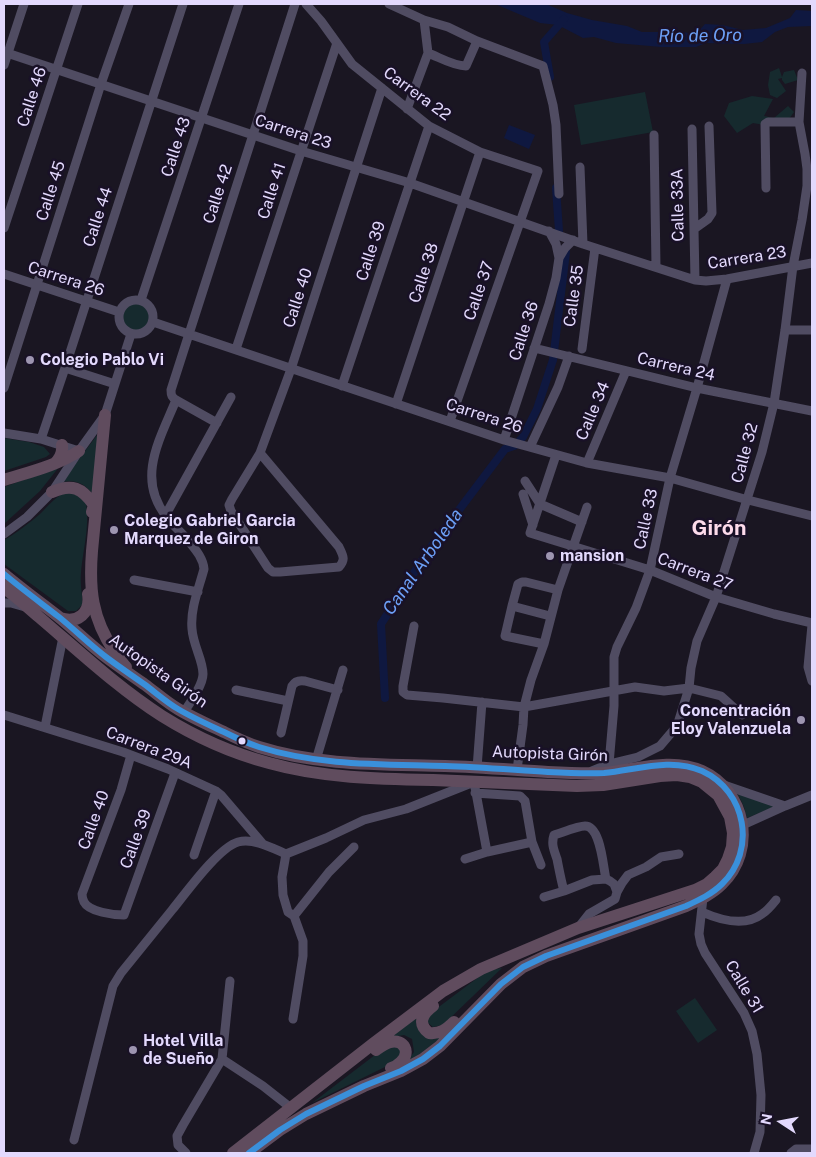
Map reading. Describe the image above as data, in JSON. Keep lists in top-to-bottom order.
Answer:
{
  "streets": {
    "highway": ["Autopista Girón"],
    "street": [
      "Carrera 22",
      "Calle 46",
      "Carrera 23",
      "Calle 43",
      "Calle 45",
      "Calle 41",
      "Calle 42",
      "Calle 33A",
      "Calle 44",
      "Calle 39",
      "Calle 38",
      "Carrera 26",
      "Calle 37",
      "Calle 35",
      "Calle 40",
      "Calle 36",
      "Carrera 24",
      "Calle 34",
      "Calle 32",
      "Calle 33",
      "Carrera 27",
      "Carrera 29A",
      "Calle 31"
    ]
  },
  "crossings": [
    ["Carrera 22", "Calle 41"],
    ["Carrera 22", "Calle 39"],
    ["Carrera 22", "Calle 38"],
    ["Carrera 22", "Calle 37"],
    ["Carrera 22", "Calle 40"],
    ["Calle 46", "Carrera 23"],
    ["Carrera 23", "Calle 43"],
    ["Carrera 23", "Calle 45"],
    ["Carrera 23", "Calle 41"],
    ["Carrera 23", "Calle 42"],
    ["Carrera 23", "Calle 33A"],
    ["Carrera 23", "Calle 44"],
    ["Carrera 23", "Calle 39"],
    ["Carrera 23", "Calle 38"],
    ["Carrera 23", "Calle 37"],
    ["Carrera 23", "Calle 35"],
    ["Carrera 23", "Calle 40"],
    ["Carrera 23", "Calle 36"],
    ["Carrera 23", "Calle 32"],
    ["Carrera 23", "Calle 33"],
    ["Calle 43", "Carrera 26"],
    ["Calle 45", "Carrera 26"],
    ["Calle 41", "Carrera 26"],
    ["Calle 42", "Carrera 26"],
    ["Calle 44", "Carrera 26"],
    ["Calle 39", "Carrera 26"],
    ["Calle 39", "Calle 40"],
    ["Calle 39", "Carrera 29A"],
    ["Calle 38", "Carrera 26"],
    ["Carrera 26", "Calle 37"],
    ["Carrera 26", "Calle 40"],
    ["Carrera 26", "Calle 36"],
    ["Carrera 26", "Calle 34"],
    ["Carrera 26", "Calle 32"],
    ["Carrera 26", "Calle 33"],
    ["Calle 40", "Carrera 29A"],
    ["Calle 36", "Carrera 24"],
    ["Carrera 24", "Calle 34"],
    ["Carrera 24", "Calle 32"],
    ["Carrera 24", "Calle 33"],
    ["Calle 32", "Calle 33"],
    ["Calle 32", "Carrera 27"],
    ["Calle 32", "Autopista Girón"],
    ["Calle 33", "Carrera 27"],
    ["Autopista Girón", "Calle 31"]
  ],
  "districts": ["Girón"],
  "water": ["Río de Oro", "Canal Arboleda"],
  "places": [
    "Colegio Pablo Vi",
    "Colegio Gabriel Garcia Marquez de Giron",
    "mansion",
    "Concentración Eloy Valenzuela",
    "Hotel Villa de Sueño"
  ],
  "north": "left"
}
